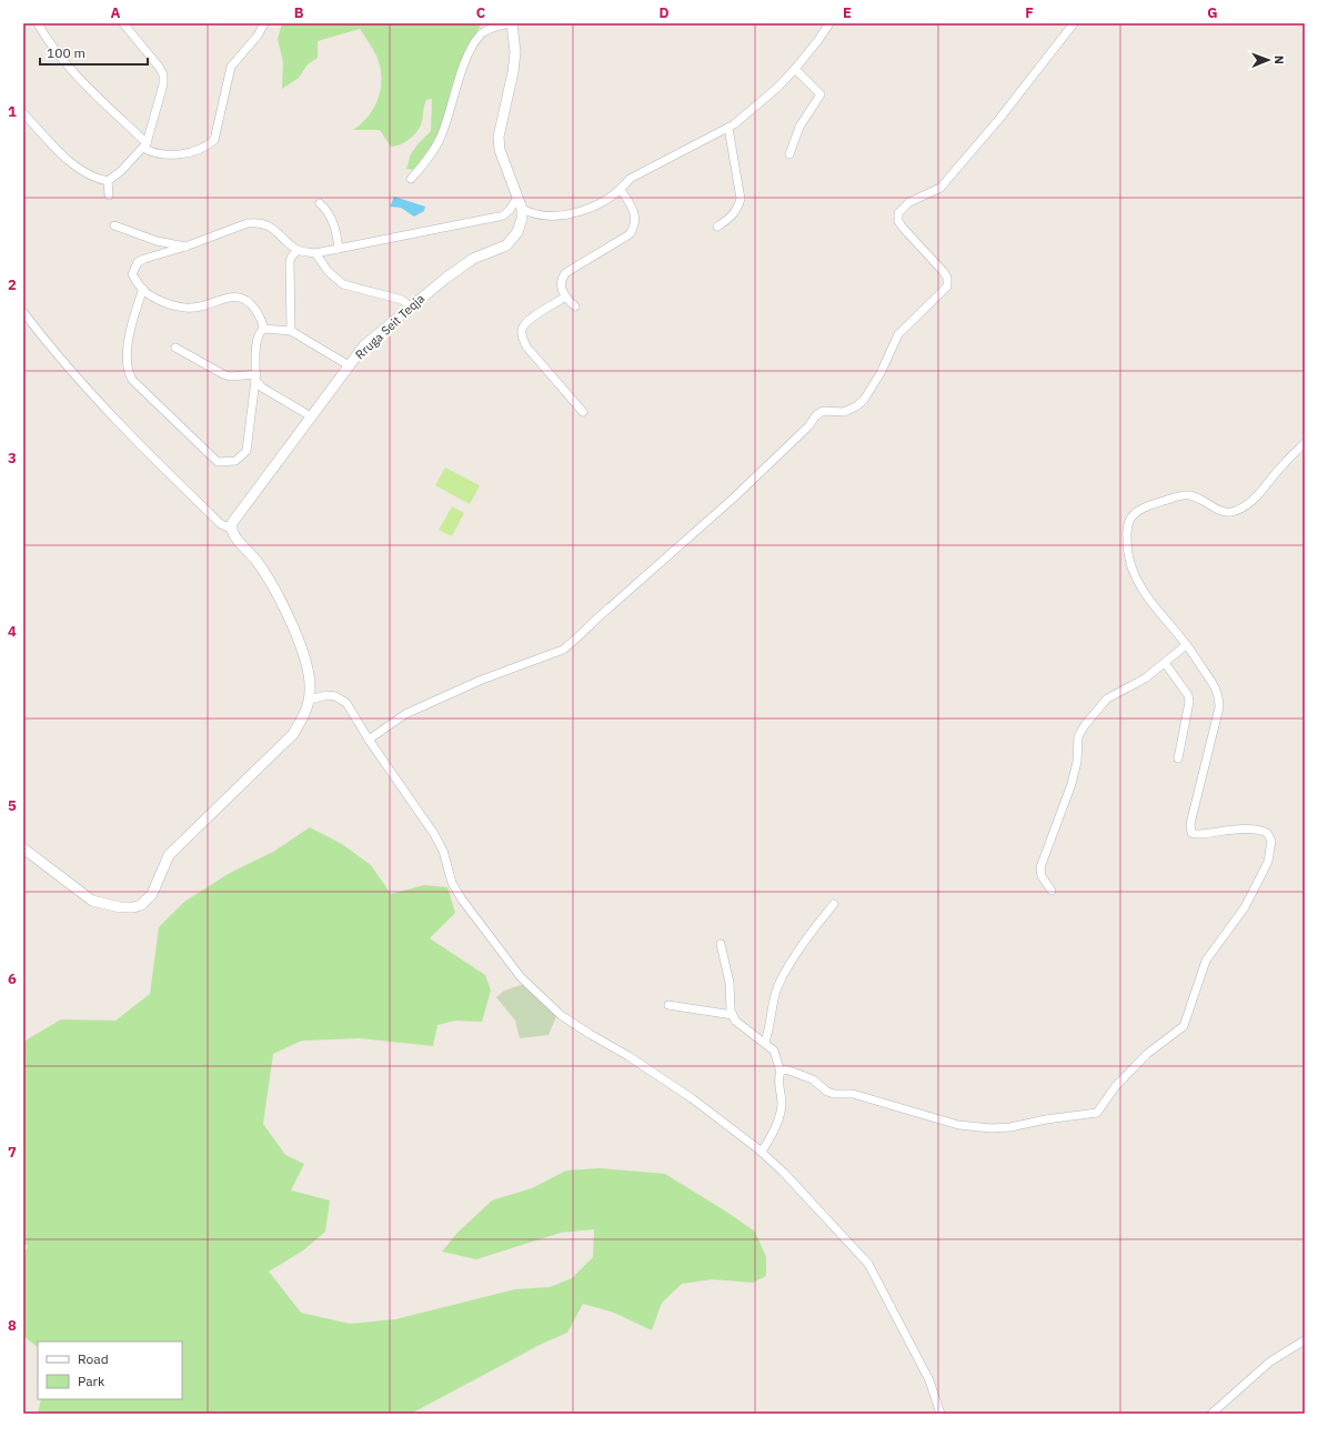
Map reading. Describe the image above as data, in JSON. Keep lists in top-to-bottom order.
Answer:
{
  "streets": {
    "main road": ["Rruga Seit Teqja"]
  },
  "legend": ["Road", "Park"],
  "scale_bar": "100 m",
  "north": "right",
  "grid": {
    "columns": [
      "A",
      "B",
      "C",
      "D",
      "E",
      "F",
      "G"
    ],
    "rows": [
      "1",
      "2",
      "3",
      "4",
      "5",
      "6",
      "7",
      "8"
    ]
  }
}
